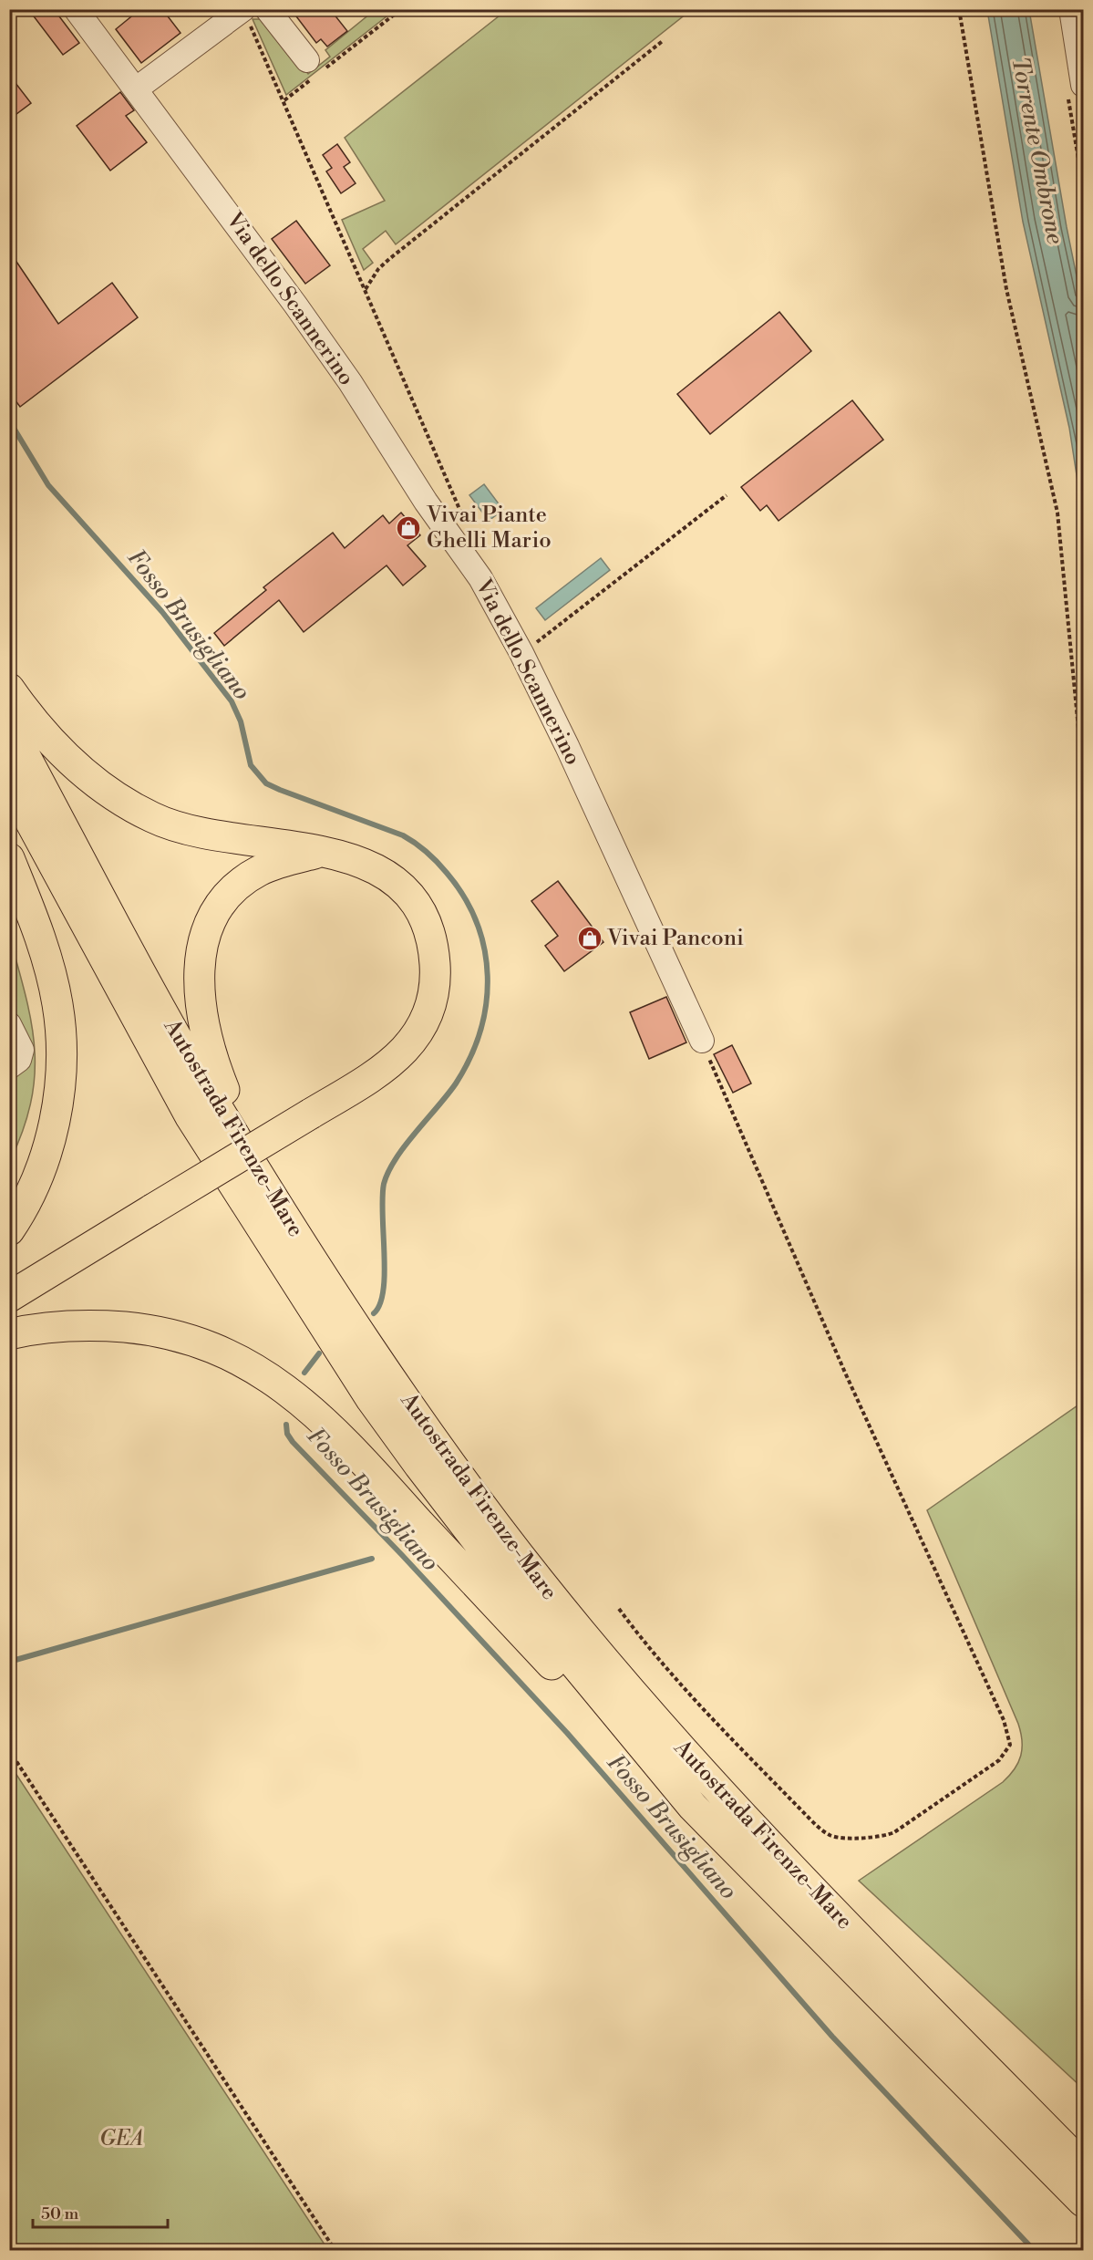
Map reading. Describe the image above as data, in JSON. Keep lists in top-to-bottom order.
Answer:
{
  "streets": {
    "highway": ["Autostrada Firenze-Mare"],
    "street": ["Via dello Scannerino"]
  },
  "water": ["Torrente Ombrone", "Fosso Brusigliano"],
  "parks": ["GEA"],
  "places": {
    "shop": ["Vivai Piante Ghelli Mario", "Vivai Panconi"]
  },
  "scale_bar": "50 m"
}
